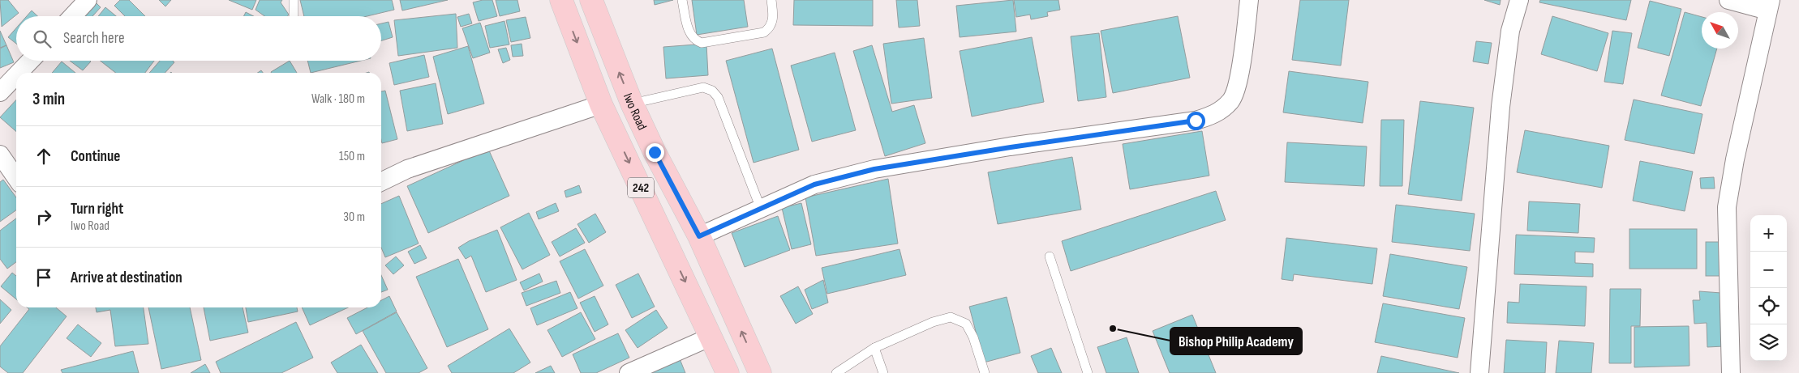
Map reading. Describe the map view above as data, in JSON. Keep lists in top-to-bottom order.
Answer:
{
  "streets": {
    "main road": ["Iwo Road", "242"]
  },
  "places": ["Bishop Philip Academy"],
  "north": "top left",
  "page": {
    "search": "Search here",
    "heading": ["3 min", "Walk · 180 m"],
    "list": [
      ["Continue", "150 m"],
      ["Turn right", "Iwo Road", "30 m"],
      "Arrive at destination"
    ],
    "map_buttons": ["+", "−"]
  }
}
